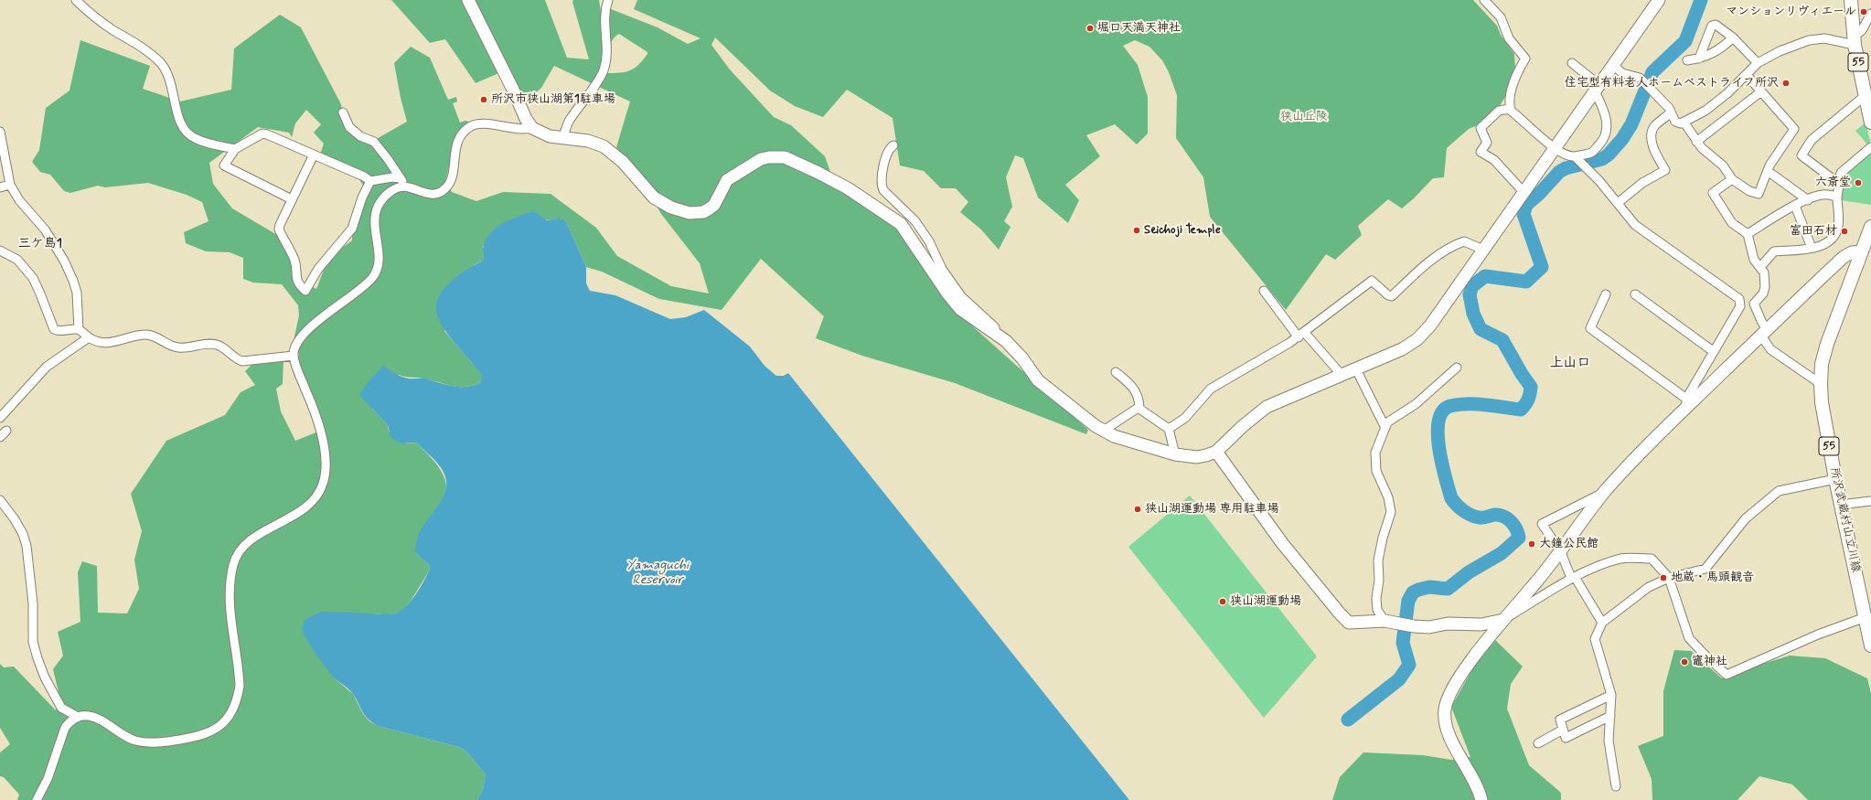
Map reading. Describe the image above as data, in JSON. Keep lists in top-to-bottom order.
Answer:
{
  "streets": {
    "main road": ["55", "所沢武蔵村山立川線"]
  },
  "districts": ["三ケ島1", "上山口"],
  "water": ["Yamaguchi Reservoir"],
  "parks": ["狭山丘陵"],
  "places": [
    "マンションリヴィエール",
    "堀口天満天神社",
    "住宅型有料老人ホームベストライフ所沢",
    "所沢市狭山湖第1駐車場",
    "六斎堂",
    "Seichoji Temple",
    "富田石材",
    "狭山湖運動場 専用駐車場",
    "大鐘公民館",
    "地蔵・馬頭観音",
    "狭山湖運動場",
    "竈神社"
  ]
}
